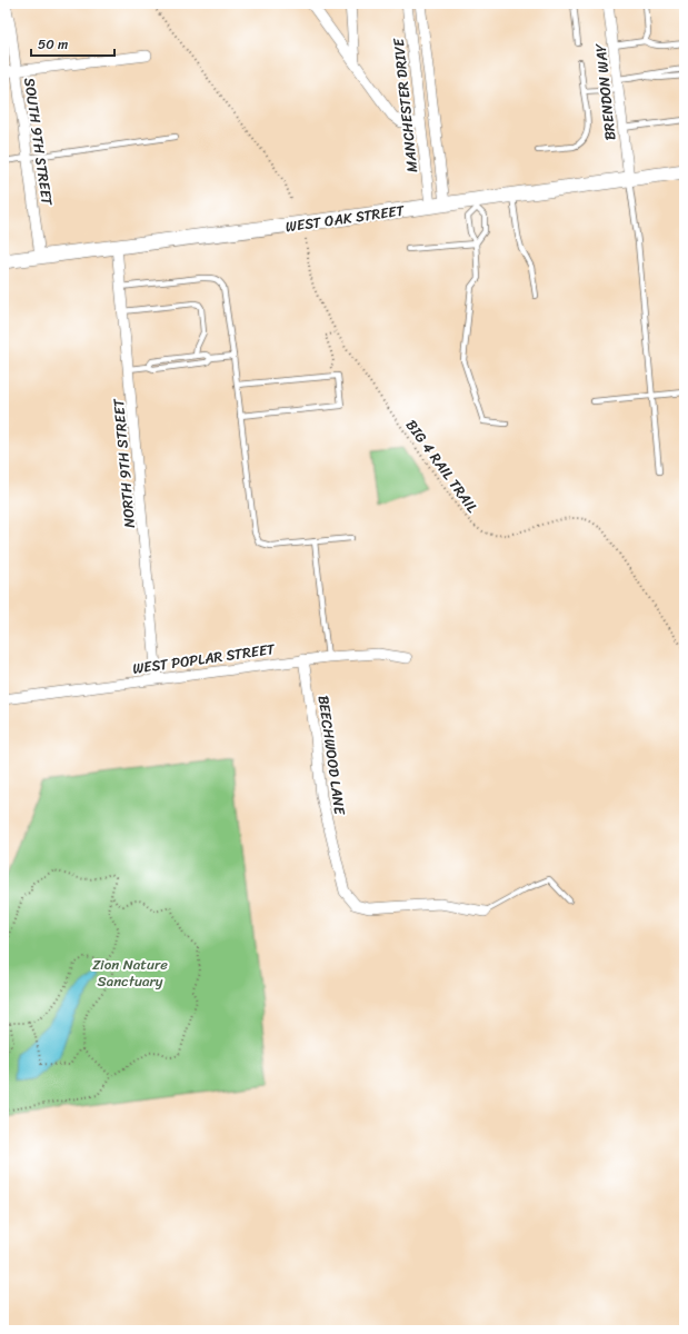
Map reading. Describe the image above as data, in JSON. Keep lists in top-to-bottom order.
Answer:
{
  "streets": {
    "main road": ["WEST OAK STREET"],
    "street": [
      "BRENDON WAY",
      "MANCHESTER DRIVE",
      "SOUTH 9TH STREET",
      "NORTH 9TH STREET",
      "WEST POPLAR STREET",
      "BEECHWOOD LANE"
    ],
    "path": ["BIG 4 RAIL TRAIL"]
  },
  "crossings": [
    ["BRENDON WAY", "WEST OAK STREET"],
    ["MANCHESTER DRIVE", "WEST OAK STREET"],
    ["SOUTH 9TH STREET", "WEST OAK STREET"],
    ["WEST OAK STREET", "NORTH 9TH STREET"],
    ["NORTH 9TH STREET", "WEST POPLAR STREET"],
    ["WEST POPLAR STREET", "BEECHWOOD LANE"]
  ],
  "parks": ["Zion Nature Sanctuary"],
  "scale_bar": "50 m"
}
